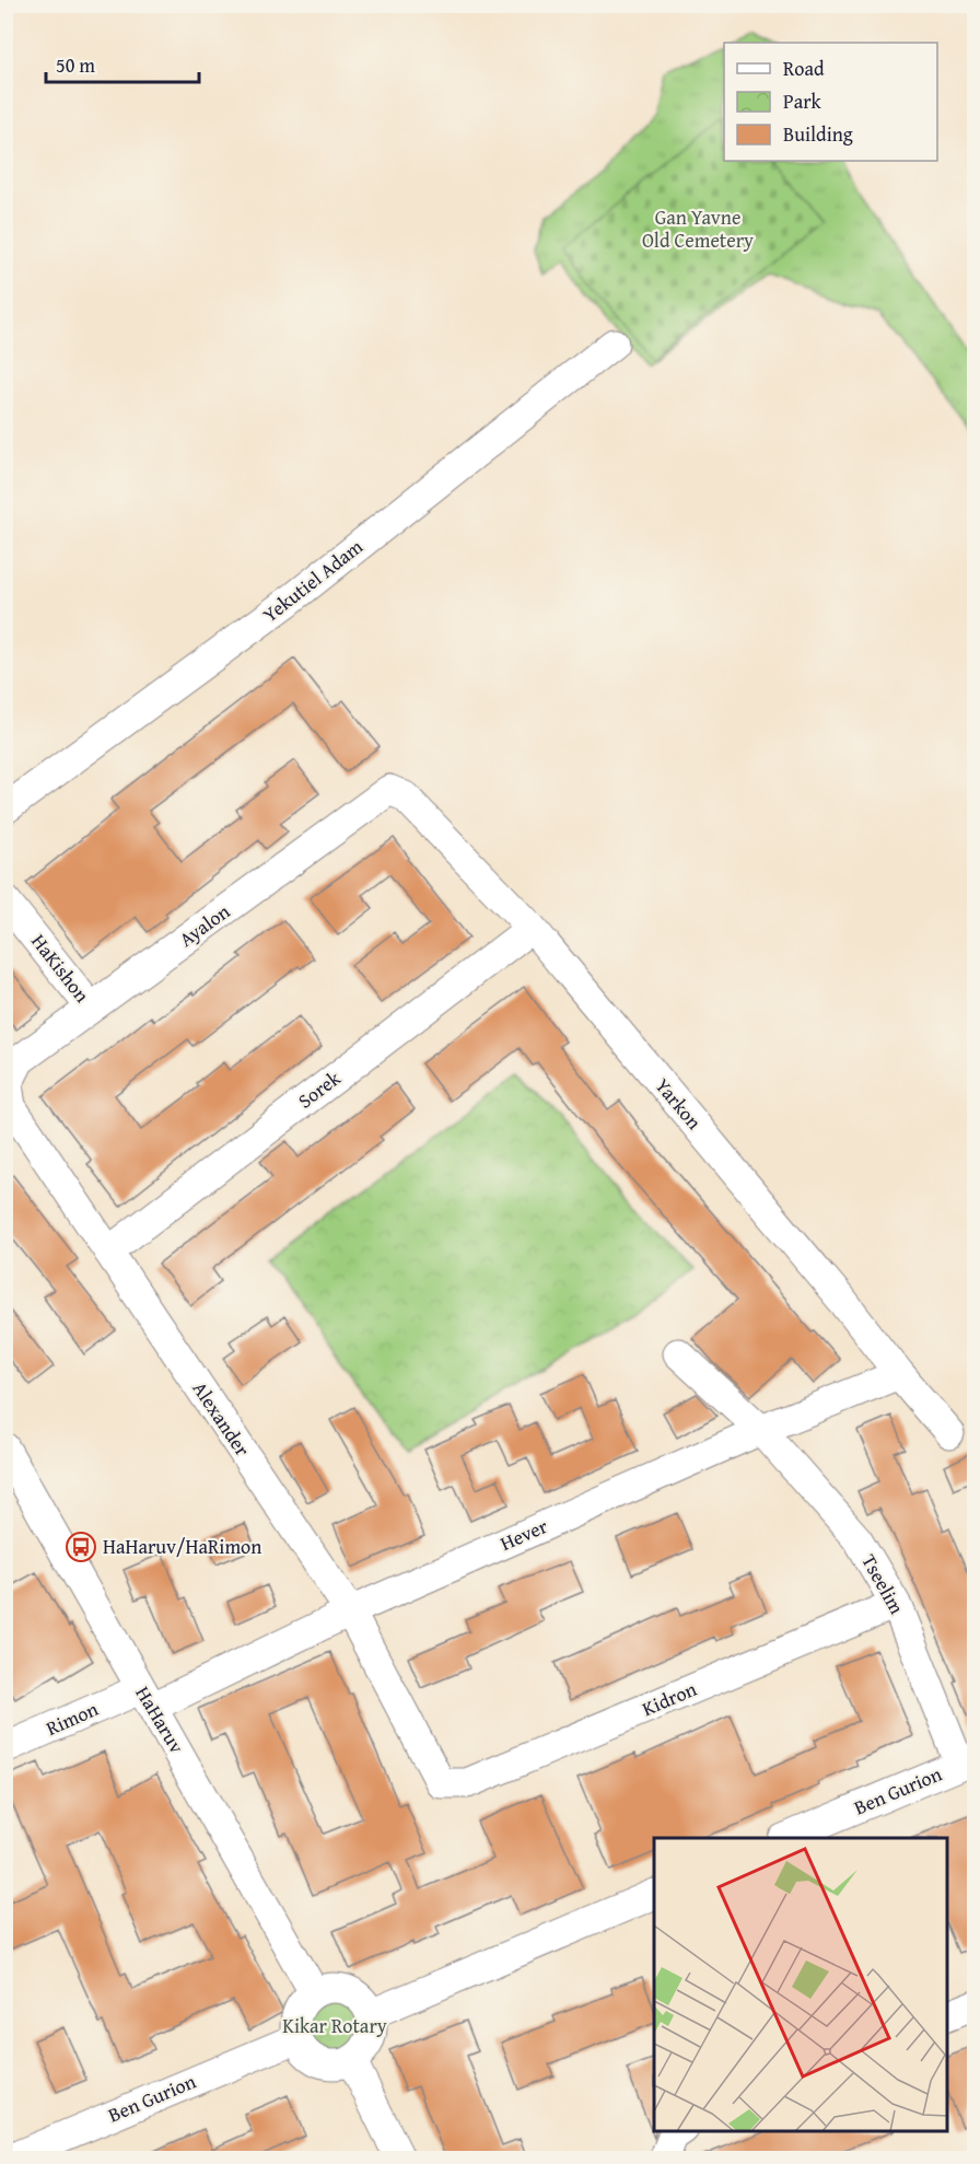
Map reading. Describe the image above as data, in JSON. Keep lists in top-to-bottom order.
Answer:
{
  "streets": {
    "street": [
      "Yekutiel Adam",
      "Ayalon",
      "HaKishon",
      "Sorek",
      "Yarkon",
      "Alexander",
      "Hever",
      "Tseelim",
      "Kidron",
      "Rimon",
      "HaHaruv",
      "Ben Gurion"
    ]
  },
  "crossings": [
    ["Ayalon", "HaKishon"],
    ["Ayalon", "Yarkon"],
    ["Ayalon", "Alexander"],
    ["Sorek", "Yarkon"],
    ["Sorek", "Alexander"],
    ["Yarkon", "Hever"],
    ["Alexander", "Hever"],
    ["Alexander", "Kidron"],
    ["Hever", "Tseelim"],
    ["Hever", "Rimon"],
    ["Hever", "HaHaruv"],
    ["Tseelim", "Kidron"],
    ["Tseelim", "Ben Gurion"],
    ["Rimon", "HaHaruv"],
    ["HaHaruv", "Ben Gurion"]
  ],
  "parks": ["Gan Yavne Old Cemetery", "Kikar Rotary"],
  "places": {
    "bus stop": ["HaHaruv/HaRimon"]
  },
  "legend": ["Road", "Park", "Building"],
  "scale_bar": "50 m"
}
